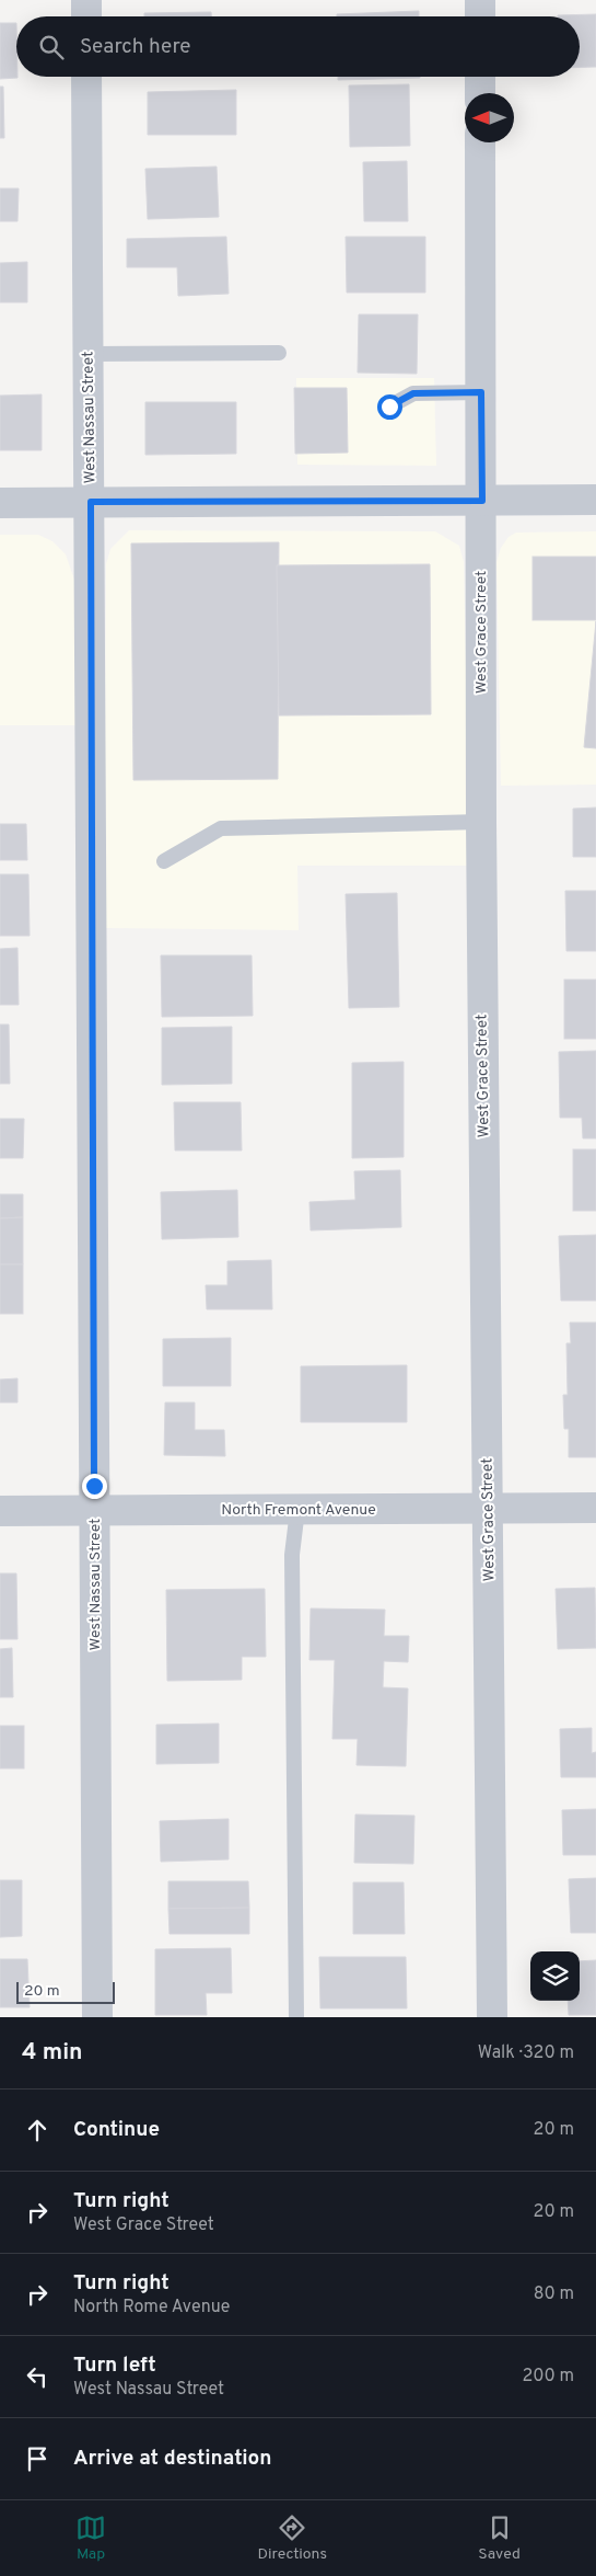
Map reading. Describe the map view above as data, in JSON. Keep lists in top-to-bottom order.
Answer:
{
  "streets": {
    "street": ["West Nassau Street", "West Grace Street", "North Fremont Avenue"]
  },
  "crossings": [
    ["West Nassau Street", "North Fremont Avenue"],
    ["West Grace Street", "North Fremont Avenue"]
  ],
  "scale_bar": "20 m",
  "north": "left",
  "page": {
    "search": "Search here",
    "scale": "20 m",
    "heading": ["4 min", "Walk · 320 m"],
    "list": [
      ["Continue", "20 m"],
      ["Turn right", "West Grace Street", "20 m"],
      ["Turn right", "North Rome Avenue", "80 m"],
      ["Turn left", "West Nassau Street", "200 m"],
      "Arrive at destination"
    ],
    "nav": ["Map", "Directions", "Saved"]
  }
}
